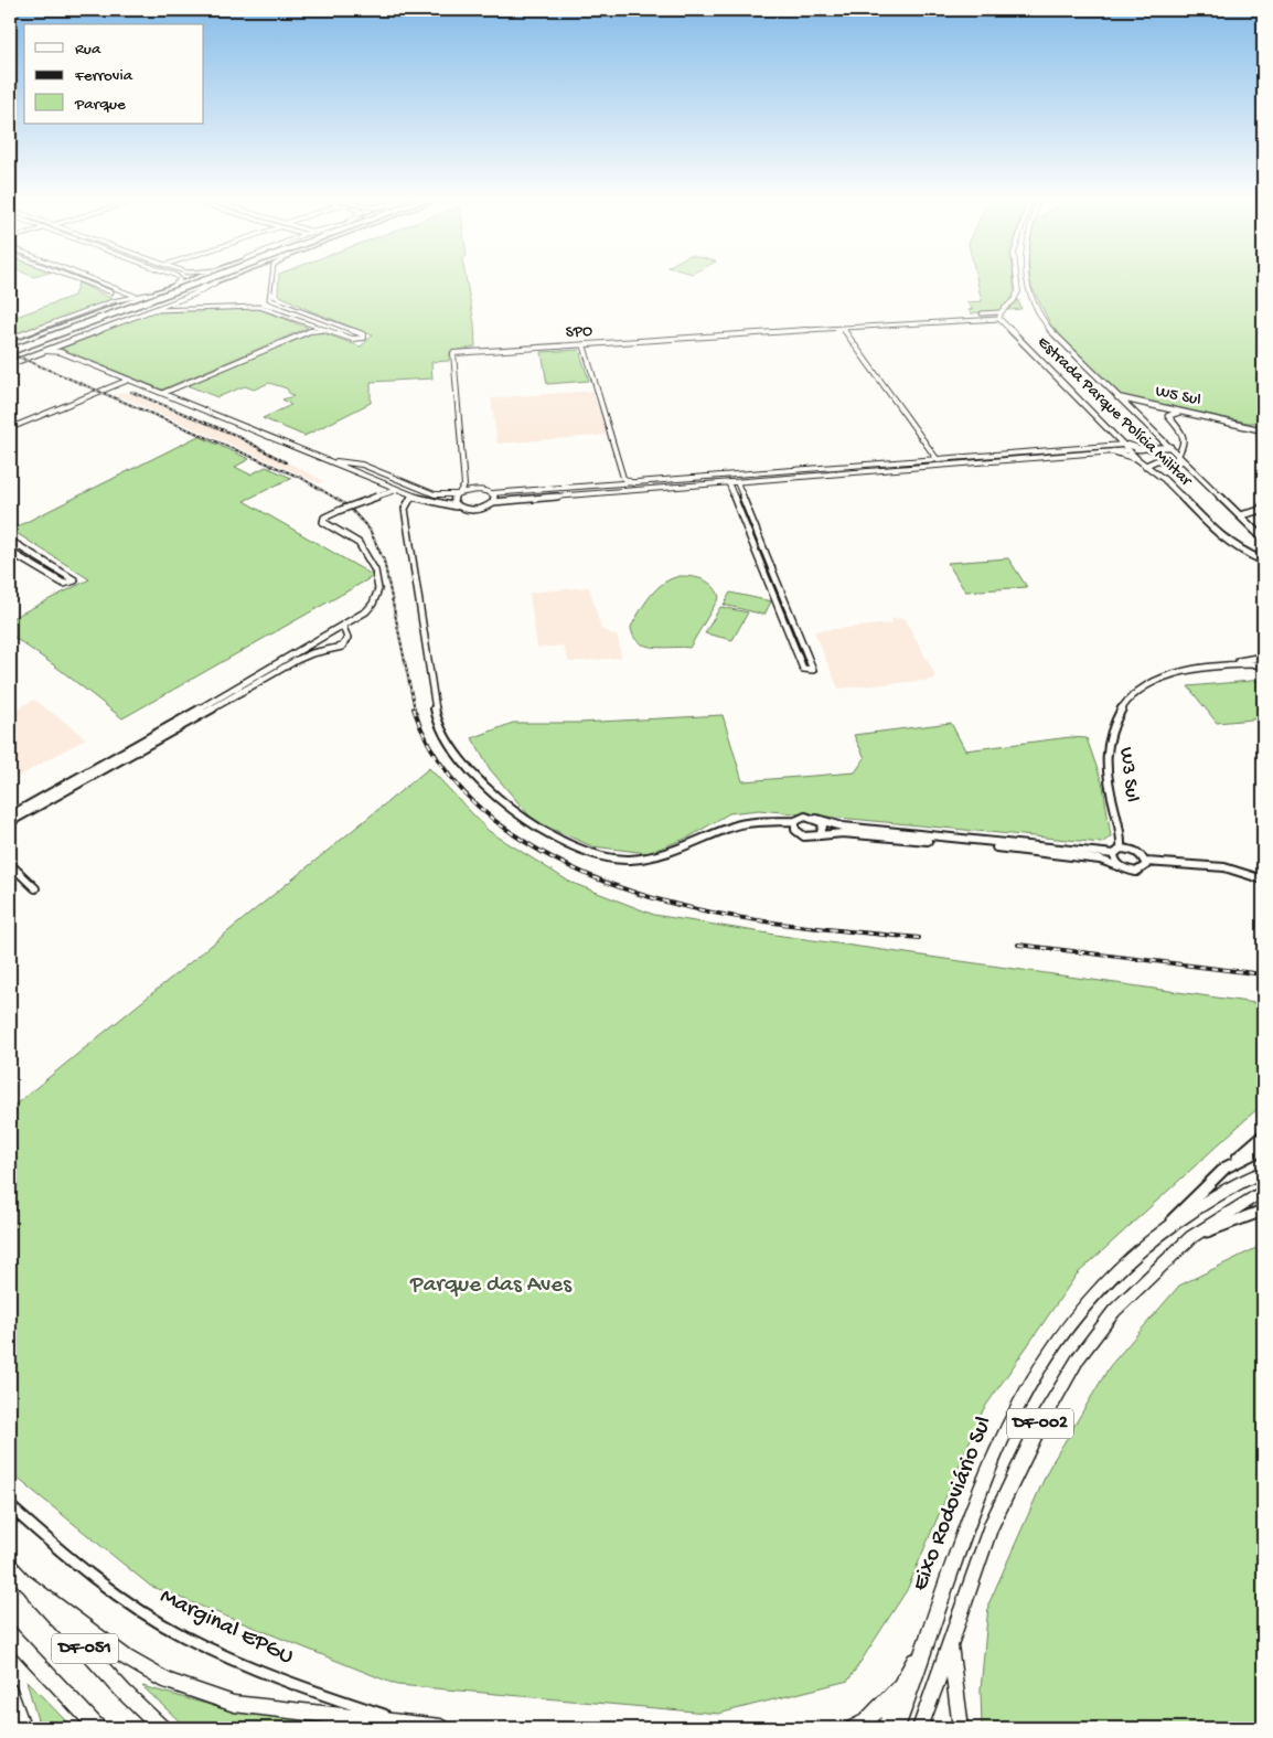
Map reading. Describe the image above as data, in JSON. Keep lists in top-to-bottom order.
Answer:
{
  "streets": {
    "highway": ["DF-002", "Eixo Rodoviário Sul", "DF-051"],
    "main road": ["W5 Sul", "Estrada Parque Polícia Militar"],
    "street": ["SPO", "W3 Sul", "Marginal EPGU"]
  },
  "crossings": [
    ["SPO", "Estrada Parque Polícia Militar"],
    ["W5 Sul", "Estrada Parque Polícia Militar"]
  ],
  "parks": ["Parque das Aves"],
  "legend": ["Rua", "Ferrovia", "Parque"]
}
